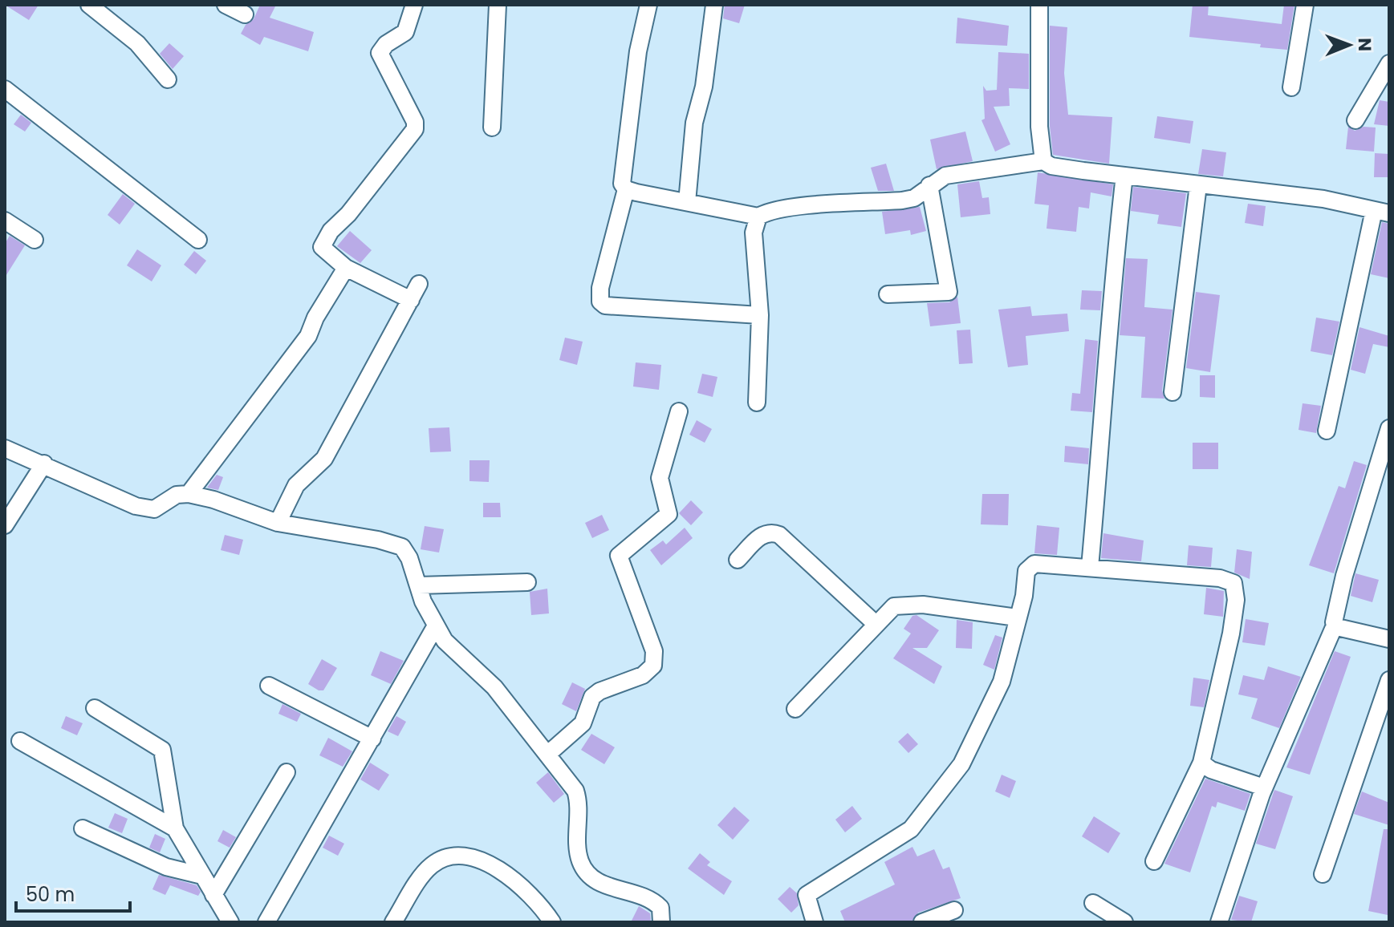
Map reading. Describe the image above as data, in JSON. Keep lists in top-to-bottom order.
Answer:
{
  "scale_bar": "50 m",
  "north": "right"
}
